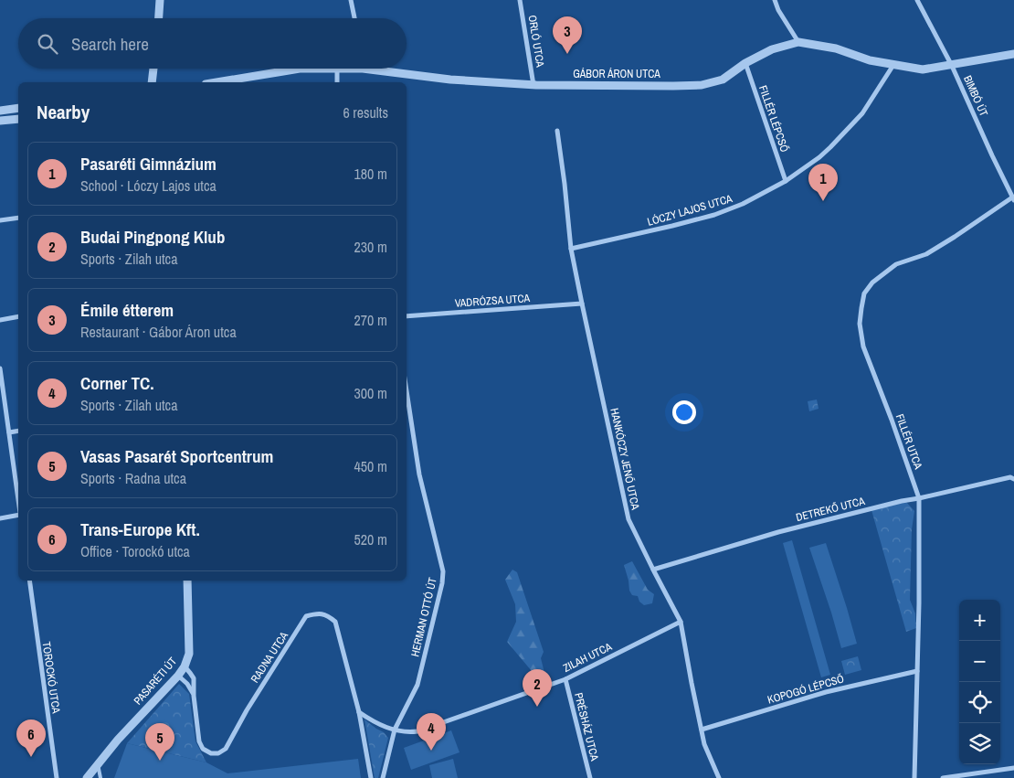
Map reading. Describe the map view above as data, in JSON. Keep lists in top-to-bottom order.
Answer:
{
  "streets": {
    "street": [
      "ORLÓ UTCA",
      "GÁBOR ÁRON UTCA",
      "BIMBÓ ÚT",
      "FILLÉR LÉPCSŐ",
      "LÓCZY LAJOS UTCA",
      "VADRÓZSA UTCA",
      "FILLÉR UTCA",
      "HANKÓCZY JENŐ UTCA",
      "DETREKŐ UTCA",
      "HERMAN OTTÓ ÚT",
      "RADNA UTCA",
      "ZILAH UTCA",
      "TOROCKÓ UTCA",
      "PASARÉTI ÚT",
      "KOPOGÓ LÉPCSŐ",
      "PRÉSHÁZ UTCA"
    ]
  },
  "crossings": [
    ["ORLÓ UTCA", "GÁBOR ÁRON UTCA"],
    ["GÁBOR ÁRON UTCA", "BIMBÓ ÚT"],
    ["GÁBOR ÁRON UTCA", "FILLÉR LÉPCSŐ"],
    ["GÁBOR ÁRON UTCA", "LÓCZY LAJOS UTCA"],
    ["BIMBÓ ÚT", "FILLÉR UTCA"],
    ["FILLÉR LÉPCSŐ", "LÓCZY LAJOS UTCA"],
    ["LÓCZY LAJOS UTCA", "HANKÓCZY JENŐ UTCA"],
    ["VADRÓZSA UTCA", "HANKÓCZY JENŐ UTCA"],
    ["FILLÉR UTCA", "DETREKŐ UTCA"],
    ["FILLÉR UTCA", "KOPOGÓ LÉPCSŐ"],
    ["HANKÓCZY JENŐ UTCA", "DETREKŐ UTCA"],
    ["HANKÓCZY JENŐ UTCA", "ZILAH UTCA"],
    ["HANKÓCZY JENŐ UTCA", "KOPOGÓ LÉPCSŐ"],
    ["HERMAN OTTÓ ÚT", "ZILAH UTCA"],
    ["RADNA UTCA", "PASARÉTI ÚT"],
    ["ZILAH UTCA", "PRÉSHÁZ UTCA"]
  ],
  "page": {
    "pins": [
      "3",
      "1",
      "2",
      "4",
      "6",
      "5"
    ],
    "search": "Search here",
    "heading": ["Nearby", "6 results"],
    "list": [
      {
        "mark": "1",
        "name": "Pasaréti Gimnázium",
        "note": "School · Lóczy Lajos utca",
        "value": "180 m"
      },
      {
        "mark": "2",
        "name": "Budai Pingpong Klub",
        "note": "Sports · Zilah utca",
        "value": "230 m"
      },
      {
        "mark": "3",
        "name": "Émile étterem",
        "note": "Restaurant · Gábor Áron utca",
        "value": "270 m"
      },
      {
        "mark": "4",
        "name": "Corner TC.",
        "note": "Sports · Zilah utca",
        "value": "300 m"
      },
      {
        "mark": "5",
        "name": "Vasas Pasarét Sportcentrum",
        "note": "Sports · Radna utca",
        "value": "450 m"
      },
      {
        "mark": "6",
        "name": "Trans-Europe Kft.",
        "note": "Office · Torockó utca",
        "value": "520 m"
      }
    ],
    "map_buttons": ["+", "−"]
  }
}
